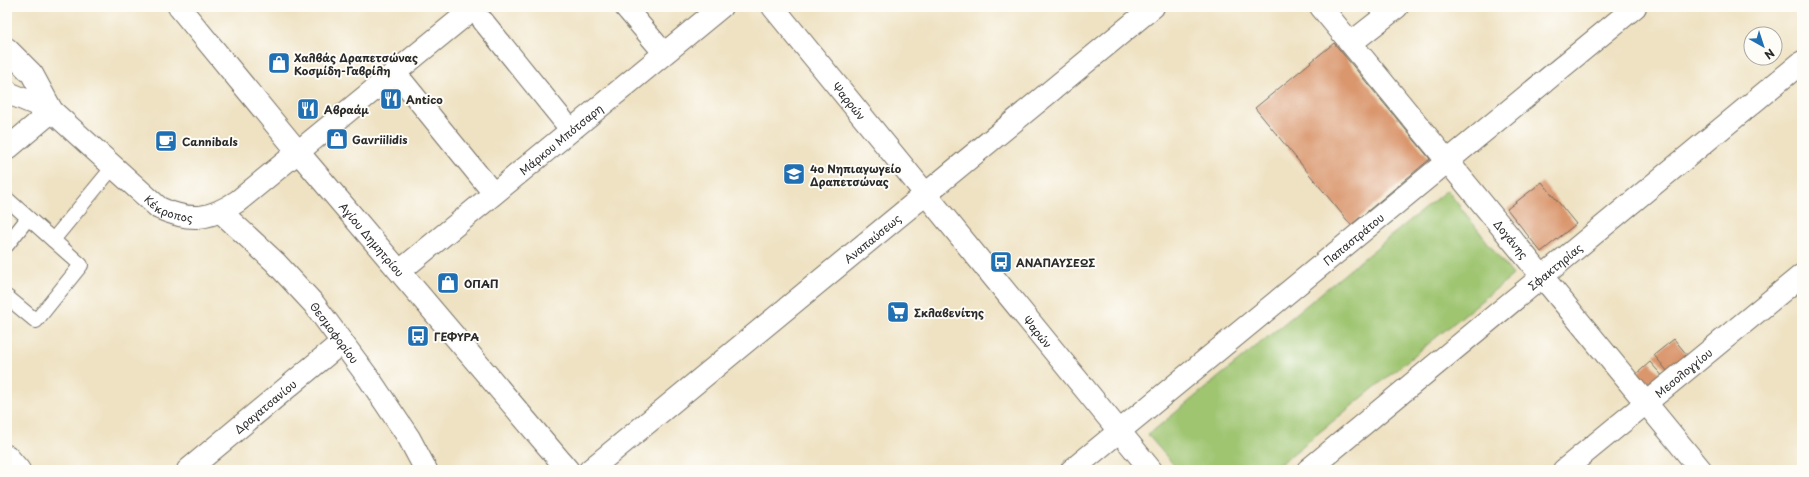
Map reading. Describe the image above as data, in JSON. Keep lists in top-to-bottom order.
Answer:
{
  "streets": {
    "street": [
      "Ψαρρών",
      "Μάρκου Μπότσαρη",
      "Κέκροπος",
      "Αναπαύσεως",
      "Δογάνης",
      "Αγίου Δημητρίου",
      "Παπαστράτου",
      "Σφακτηρίας",
      "Θεσμοφορίου",
      "Ψαρών",
      "Μεσολογγίου",
      "Δραγατσανίου"
    ]
  },
  "crossings": [
    ["Ψαρρών", "Αναπαύσεως"],
    ["Ψαρρών", "Ψαρών"],
    ["Μάρκου Μπότσαρη", "Αγίου Δημητρίου"],
    ["Κέκροπος", "Αγίου Δημητρίου"],
    ["Κέκροπος", "Θεσμοφορίου"],
    ["Αναπαύσεως", "Ψαρών"],
    ["Δογάνης", "Παπαστράτου"],
    ["Δογάνης", "Σφακτηρίας"],
    ["Δογάνης", "Μεσολογγίου"],
    ["Παπαστράτου", "Ψαρών"],
    ["Θεσμοφορίου", "Δραγατσανίου"]
  ],
  "places": {
    "shop": ["Χαλβάς Δραπετσώνας Κοσμίδη-Γαβρίλη", "Gavriilidis", "ΟΠΑΠ"],
    "restaurant": ["Antico", "Αβραάμ"],
    "cafe": ["Cannibals"],
    "school or university": ["4ο Νηπιαγωγείο Δραπετσώνας"],
    "bus stop": ["ΑΝΑΠΑΥΣΕΩΣ", "ΓΕΦΥΡΑ"],
    "supermarket": ["Σκλαβενίτης"]
  },
  "north": "bottom right"
}
